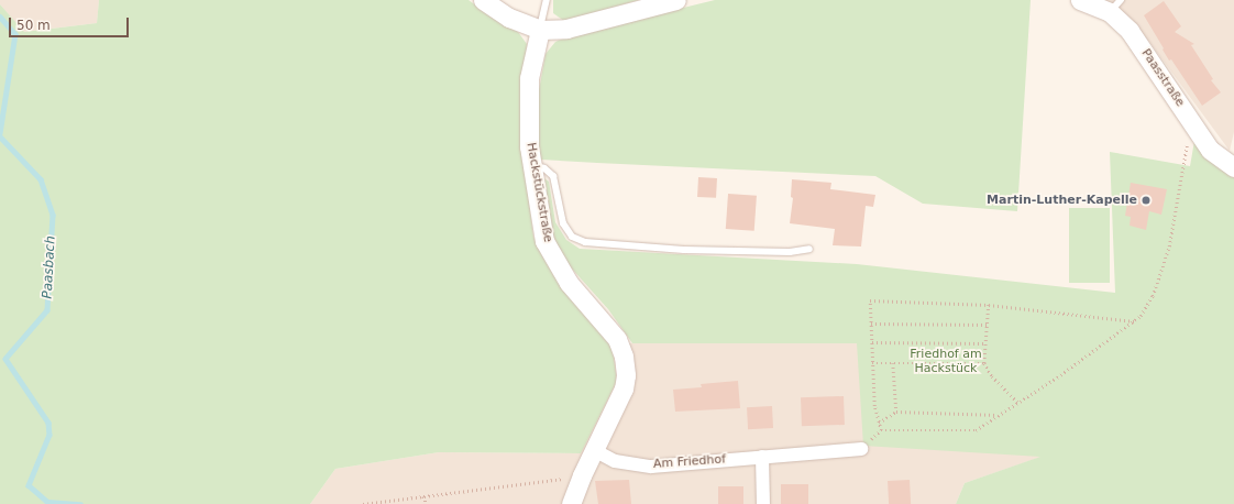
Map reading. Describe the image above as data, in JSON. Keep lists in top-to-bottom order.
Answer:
{
  "streets": {
    "street": ["Paasstraße", "Hackstückstraße", "Am Friedhof"]
  },
  "crossings": [
    ["Hackstückstraße", "Am Friedhof"]
  ],
  "water": ["Paasbach"],
  "parks": ["Friedhof am Hackstück"],
  "places": ["Martin-Luther-Kapelle"],
  "scale_bar": "50 m"
}
